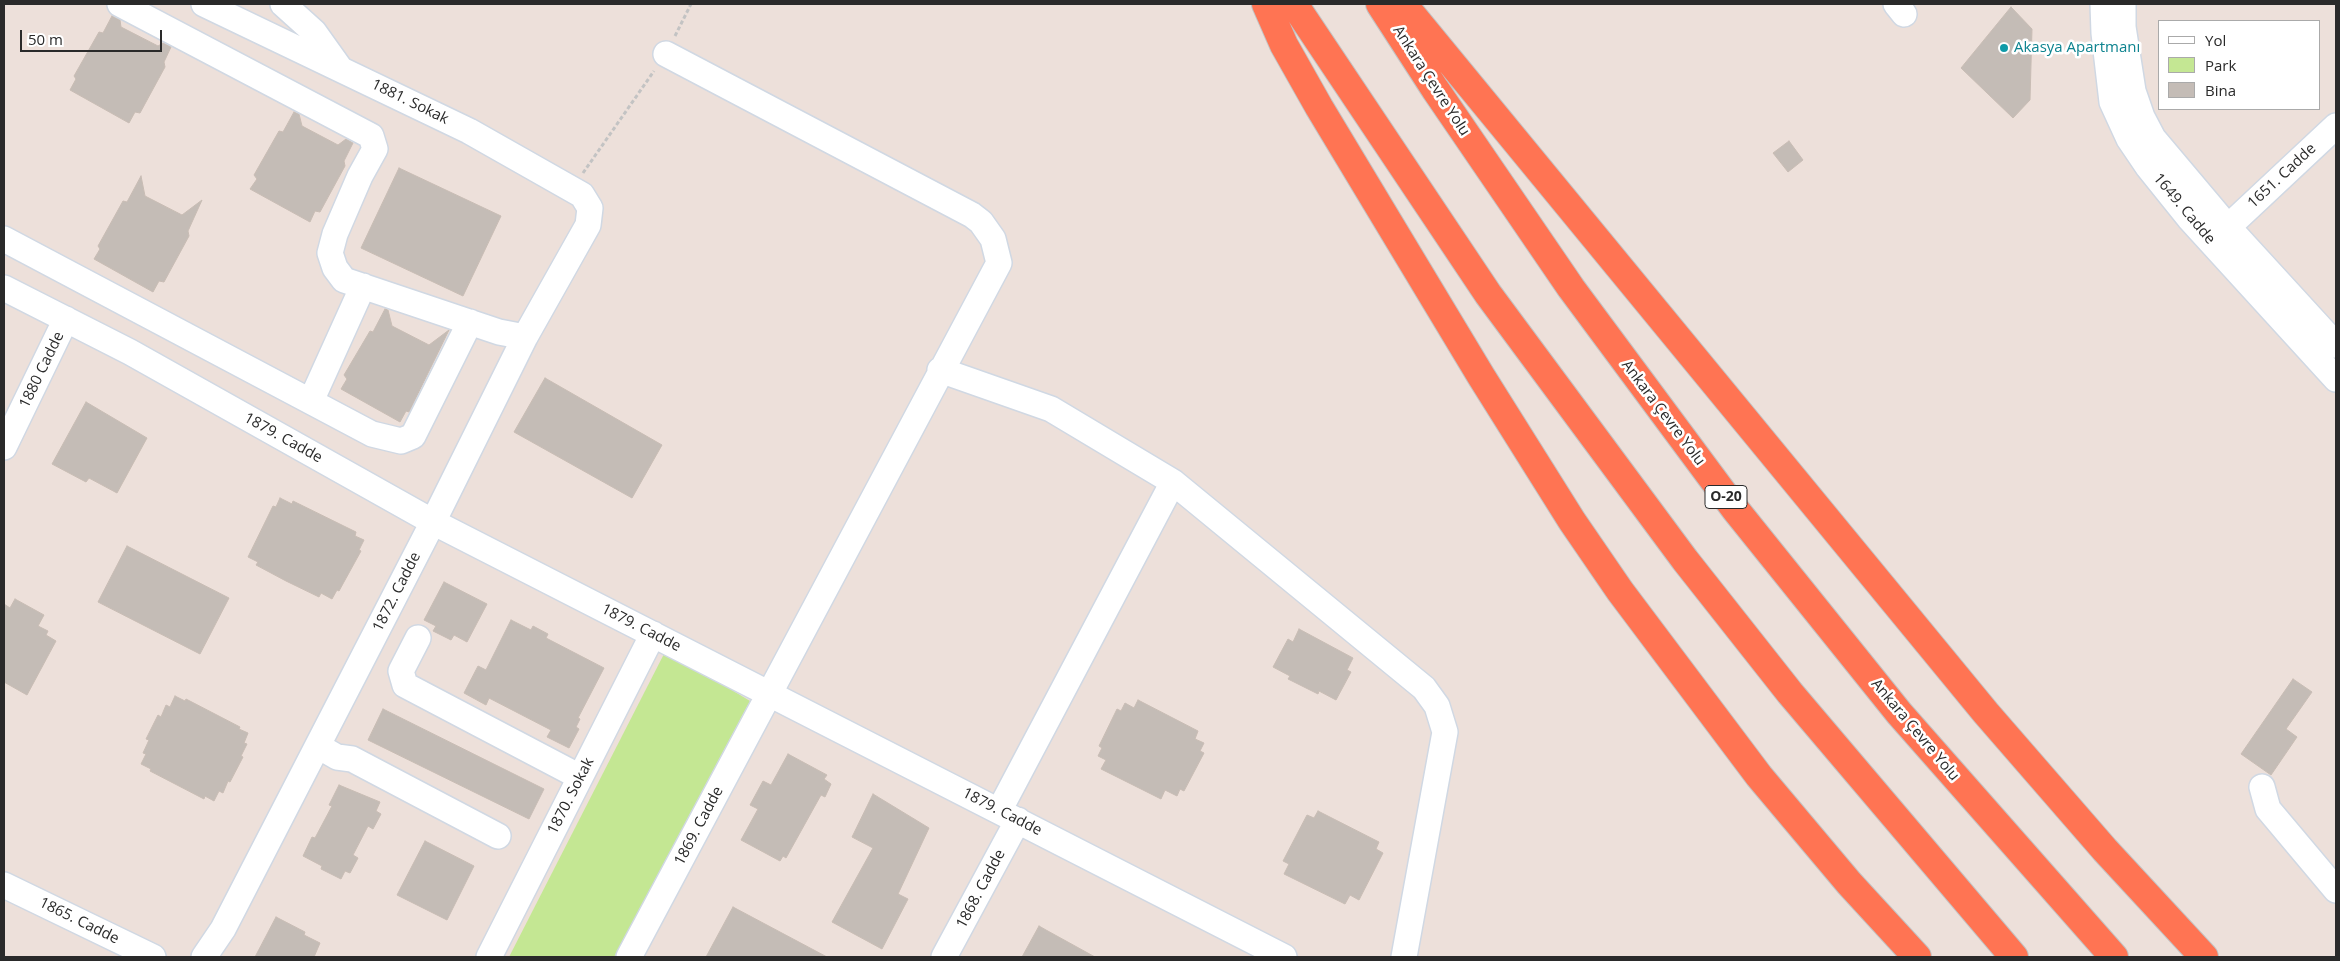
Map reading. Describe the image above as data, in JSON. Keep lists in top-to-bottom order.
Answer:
{
  "streets": {
    "highway": ["Ankara Çevre Yolu", "O-20"],
    "street": [
      "1881. Sokak",
      "1651. Cadde",
      "1649. Cadde",
      "1880 Cadde",
      "1879. Cadde",
      "1872. Cadde",
      "1870. Sokak",
      "1869. Cadde",
      "1868. Cadde",
      "1865. Cadde"
    ]
  },
  "crossings": [
    ["1881. Sokak", "1872. Cadde"],
    ["1651. Cadde", "1649. Cadde"],
    ["1880 Cadde", "1879. Cadde"],
    ["1879. Cadde", "1872. Cadde"],
    ["1879. Cadde", "1870. Sokak"],
    ["1879. Cadde", "1869. Cadde"],
    ["1879. Cadde", "1868. Cadde"]
  ],
  "places": ["Akasya Apartmanı"],
  "legend": ["Yol", "Park", "Bina"],
  "scale_bar": "50 m"
}
